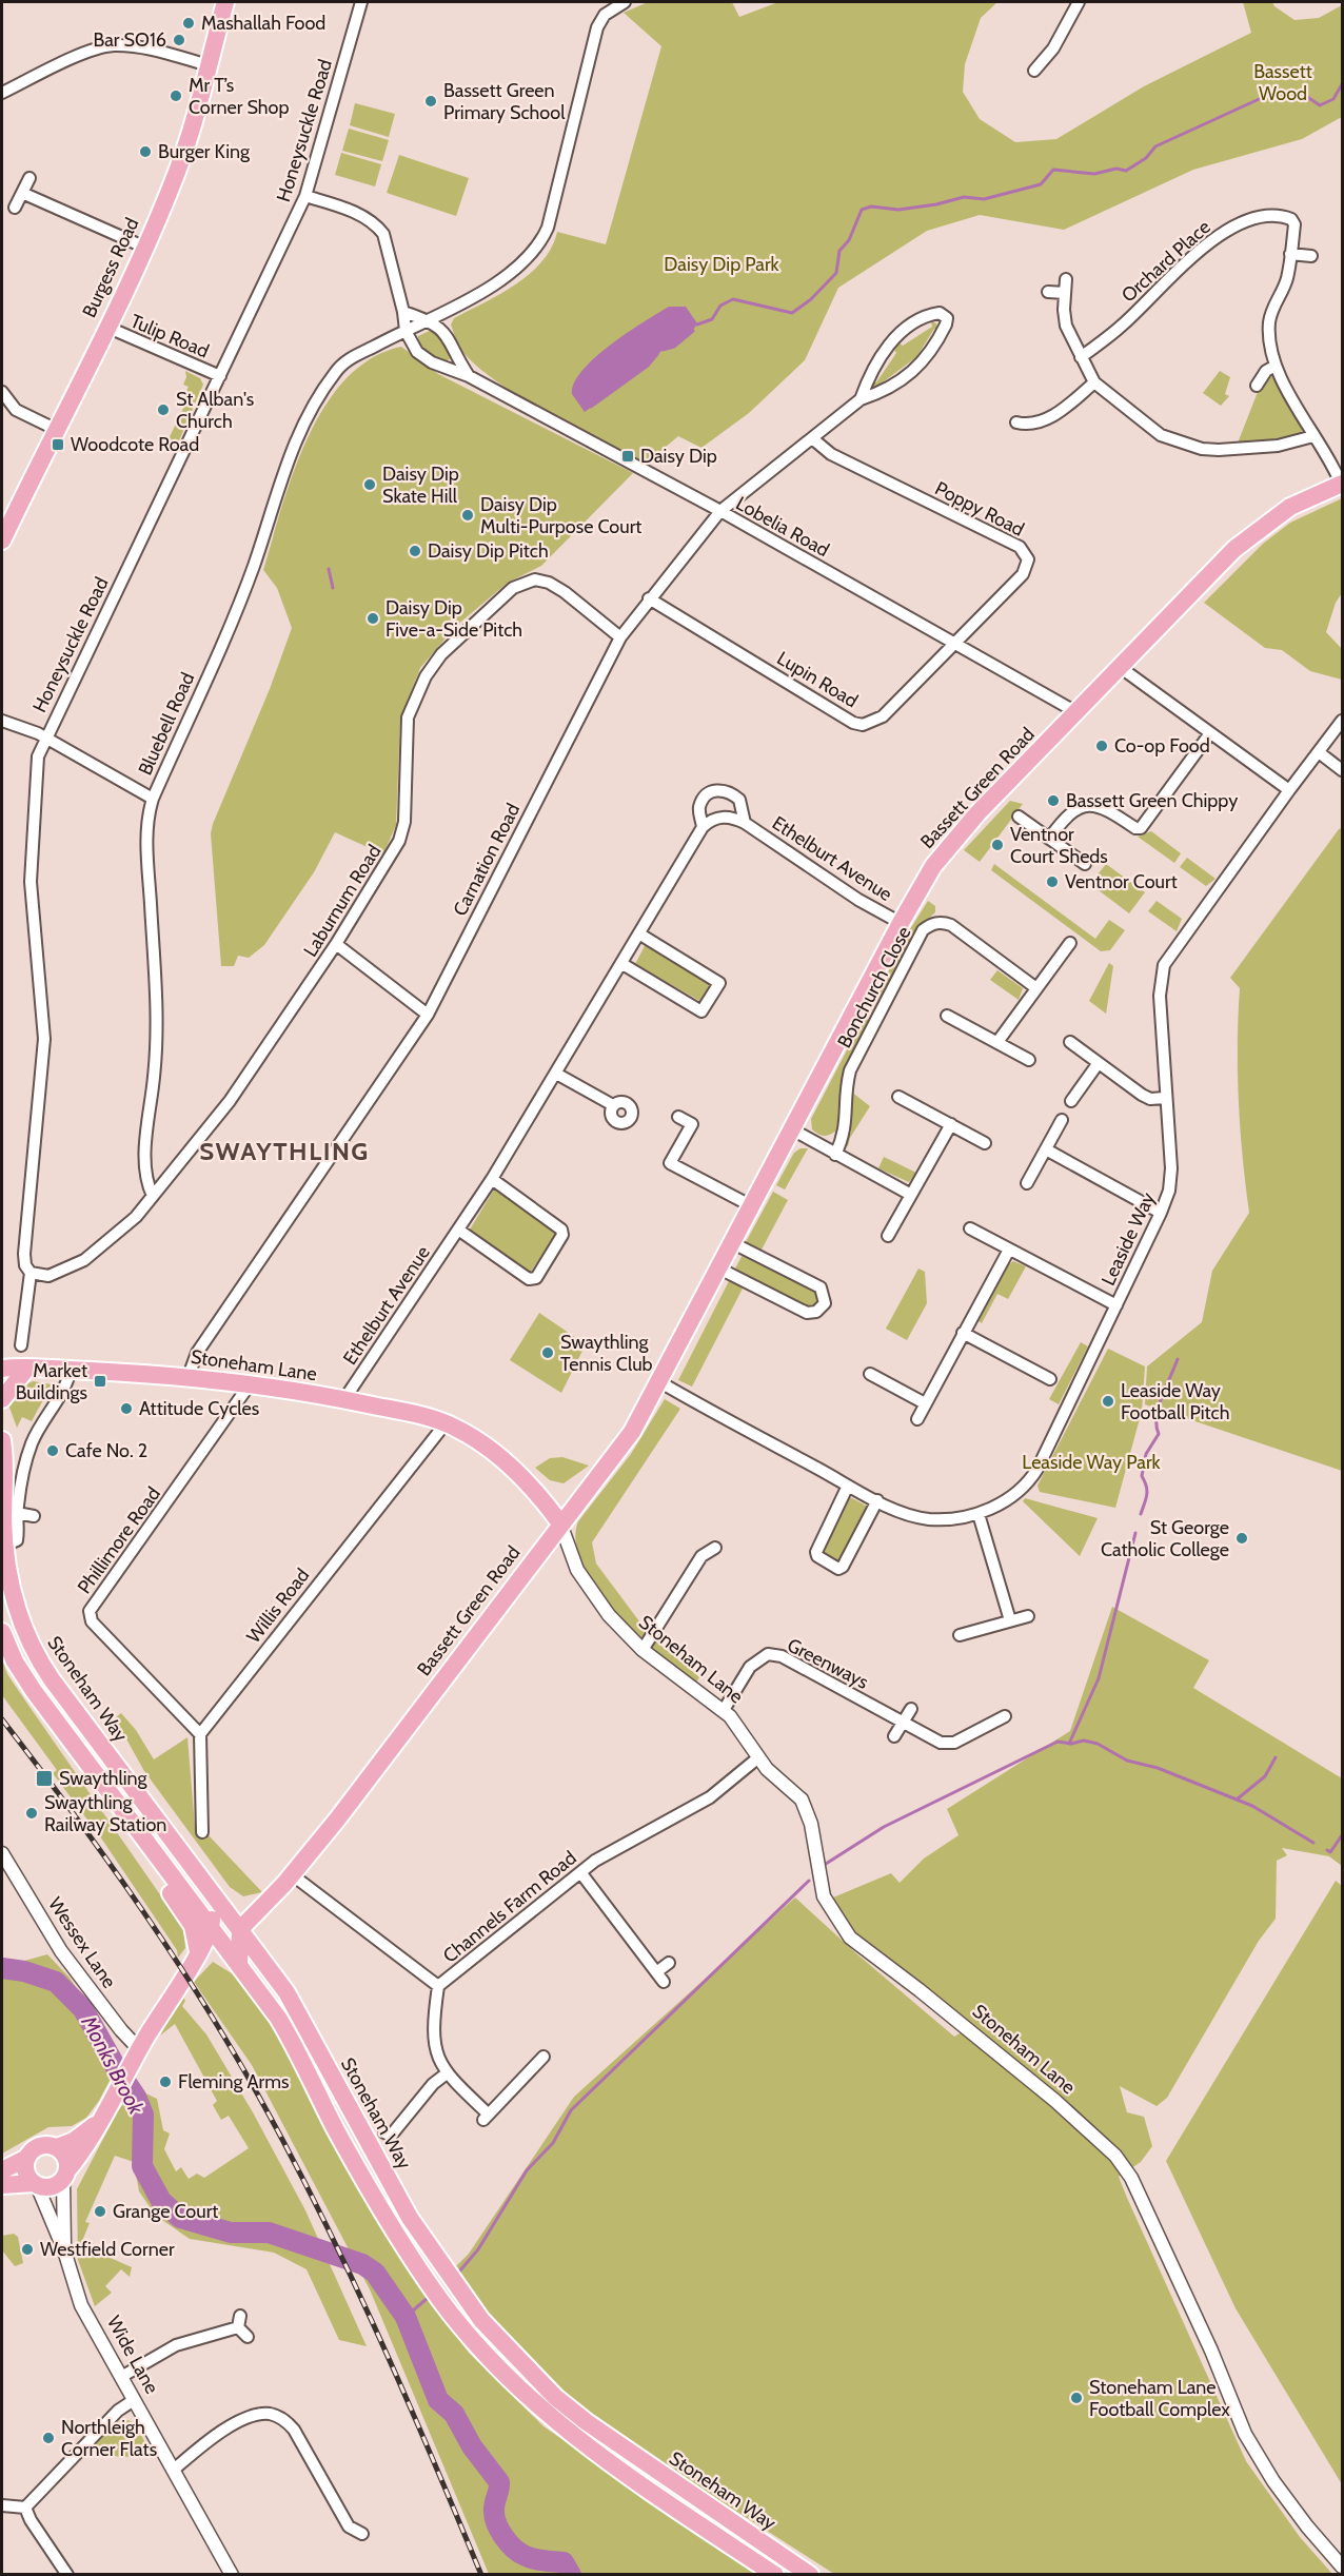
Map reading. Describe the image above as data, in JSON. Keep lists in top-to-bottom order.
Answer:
{
  "streets": {
    "main road": [
      "Burgess Road",
      "Bassett Green Road",
      "Stoneham Lane",
      "Stoneham Way"
    ],
    "street": [
      "Honeysuckle Road",
      "Orchard Place",
      "Tulip Road",
      "Poppy Road",
      "Lobelia Road",
      "Lupin Road",
      "Bluebell Road",
      "Ethelburt Avenue",
      "Carnation Road",
      "Laburnum Road",
      "Bonchurch Close",
      "Leaside Way",
      "Phillimore Road",
      "Willis Road",
      "Greenways",
      "Channels Farm Road",
      "Wessex Lane",
      "Wide Lane"
    ]
  },
  "crossings": [
    ["Honeysuckle Road", "Tulip Road"],
    ["Honeysuckle Road", "Laburnum Road"],
    ["Burgess Road", "Tulip Road"],
    ["Poppy Road", "Lobelia Road"],
    ["Poppy Road", "Lupin Road"],
    ["Poppy Road", "Carnation Road"],
    ["Lobelia Road", "Lupin Road"],
    ["Lobelia Road", "Bluebell Road"],
    ["Lobelia Road", "Bassett Green Road"],
    ["Lobelia Road", "Carnation Road"],
    ["Lupin Road", "Carnation Road"],
    ["Bluebell Road", "Laburnum Road"],
    ["Bassett Green Road", "Ethelburt Avenue"],
    ["Bassett Green Road", "Leaside Way"],
    ["Bassett Green Road", "Stoneham Lane"],
    ["Bassett Green Road", "Stoneham Way"],
    ["Bassett Green Road", "Channels Farm Road"],
    ["Ethelburt Avenue", "Stoneham Lane"],
    ["Carnation Road", "Laburnum Road"],
    ["Carnation Road", "Stoneham Lane"],
    ["Stoneham Lane", "Phillimore Road"],
    ["Stoneham Lane", "Willis Road"],
    ["Stoneham Lane", "Greenways"],
    ["Stoneham Lane", "Channels Farm Road"],
    ["Phillimore Road", "Willis Road"]
  ],
  "districts": ["SWAYTHLING"],
  "water": ["Monks Brook"],
  "parks": ["Bassett Wood", "Daisy Dip Park", "Leaside Way Park"],
  "places": {
    "other": [
      "Mashallah Food",
      "Bar SO16",
      "Mr T’s Corner Shop",
      "Bassett Green Primary School",
      "Burger King",
      "St Alban's Church",
      "Daisy Dip Skate Hill",
      "Daisy Dip Multi-Purpose Court",
      "Daisy Dip Pitch",
      "Daisy Dip Five-a-Side Pitch",
      "Co-op Food",
      "Bassett Green Chippy",
      "Ventnor Court Sheds",
      "Ventnor Court",
      "Swaythling Tennis Club",
      "Leaside Way Football Pitch",
      "Attitude Cycles",
      "Cafe No. 2",
      "St George Catholic College",
      "Swaythling Railway Station",
      "Fleming Arms",
      "Grange Court",
      "Westfield Corner",
      "Stoneham Lane Football Complex",
      "Northleigh Corner Flats"
    ],
    "transit": [
      "Woodcote Road",
      "Daisy Dip",
      "Market Buildings",
      "Swaythling"
    ]
  }
}
